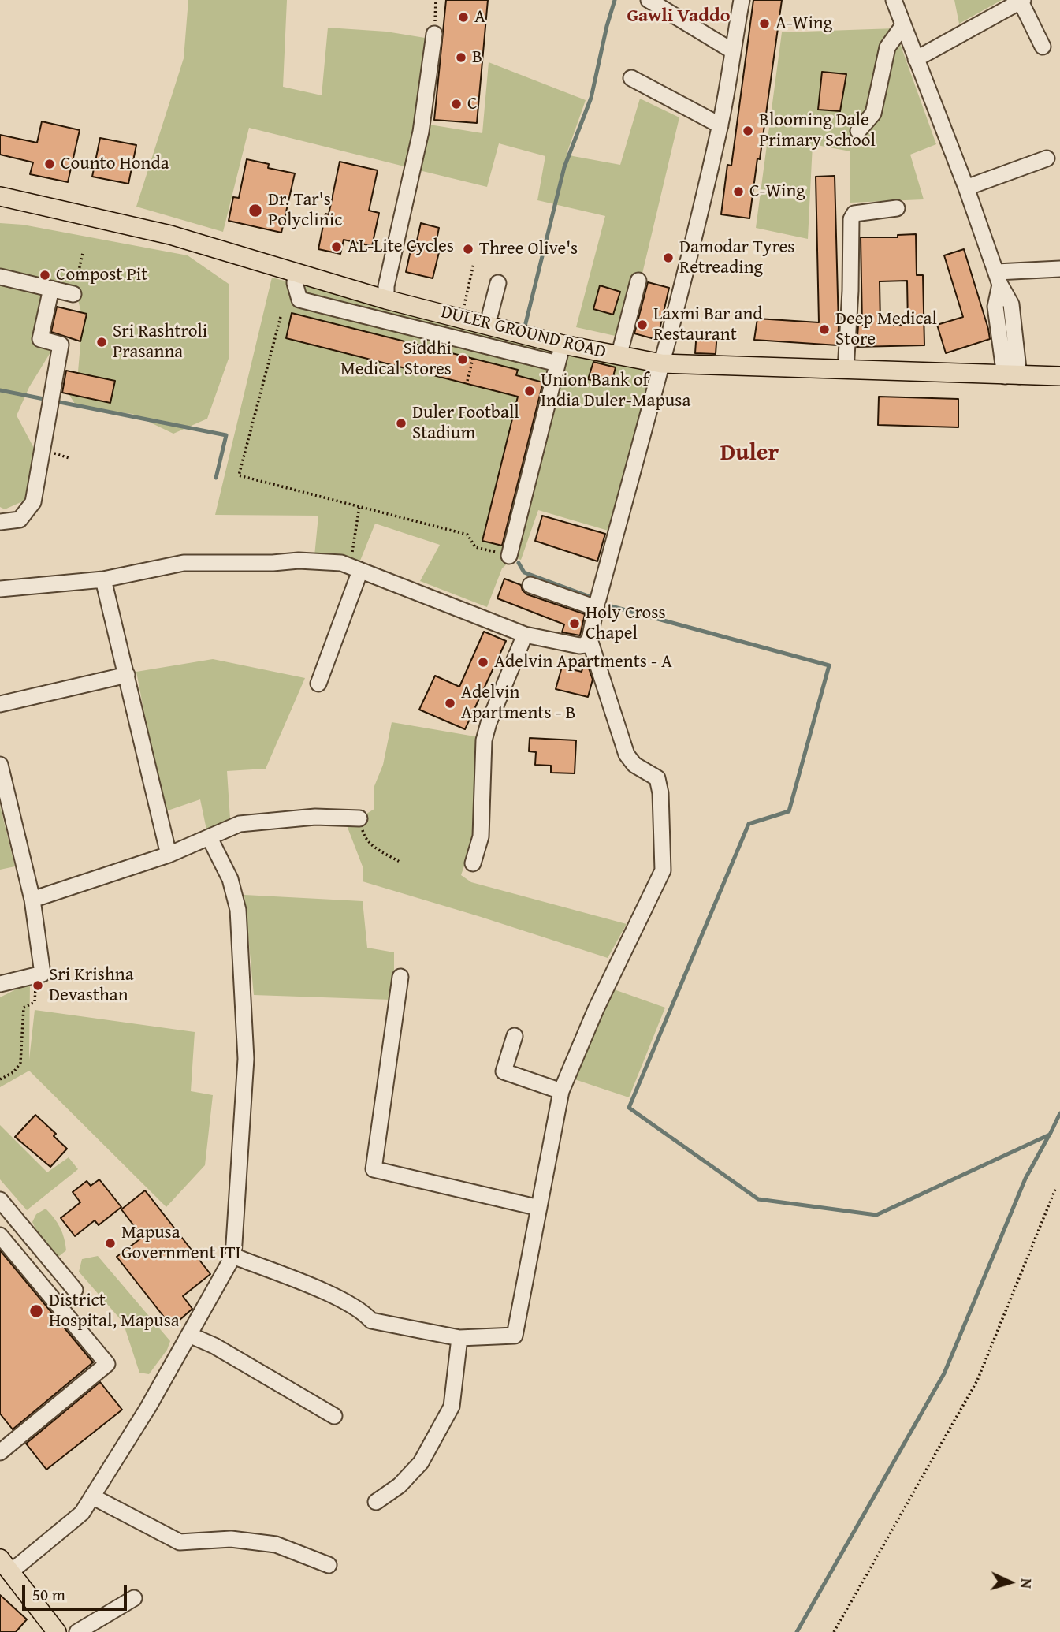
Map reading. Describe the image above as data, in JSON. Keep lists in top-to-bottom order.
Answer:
{
  "streets": {
    "main road": ["DULER GROUND ROAD"]
  },
  "districts": ["Gawli Vaddo", "Duler"],
  "places": [
    "A",
    "A-Wing",
    "B",
    "C",
    "Blooming Dale Primary School",
    "Counto Honda",
    "C-Wing",
    "Dr. Tar's Polyclinic",
    "AL-Lite Cycles",
    "Three Olive's",
    "Damodar Tyres Retreading",
    "Compost Pit",
    "Laxmi Bar and Restaurant",
    "Deep Medical Store",
    "Sri Rashtroli Prasanna",
    "Siddhi Medical Stores",
    "Union Bank of India Duler-Mapusa",
    "Duler Football Stadium",
    "Holy Cross Chapel",
    "Adelvin Apartments - A",
    "Adelvin Apartments - B",
    "Sri Krishna Devasthan",
    "Mapusa Government ITI",
    "District Hospital, Mapusa"
  ],
  "scale_bar": "50 m",
  "north": "right"
}
